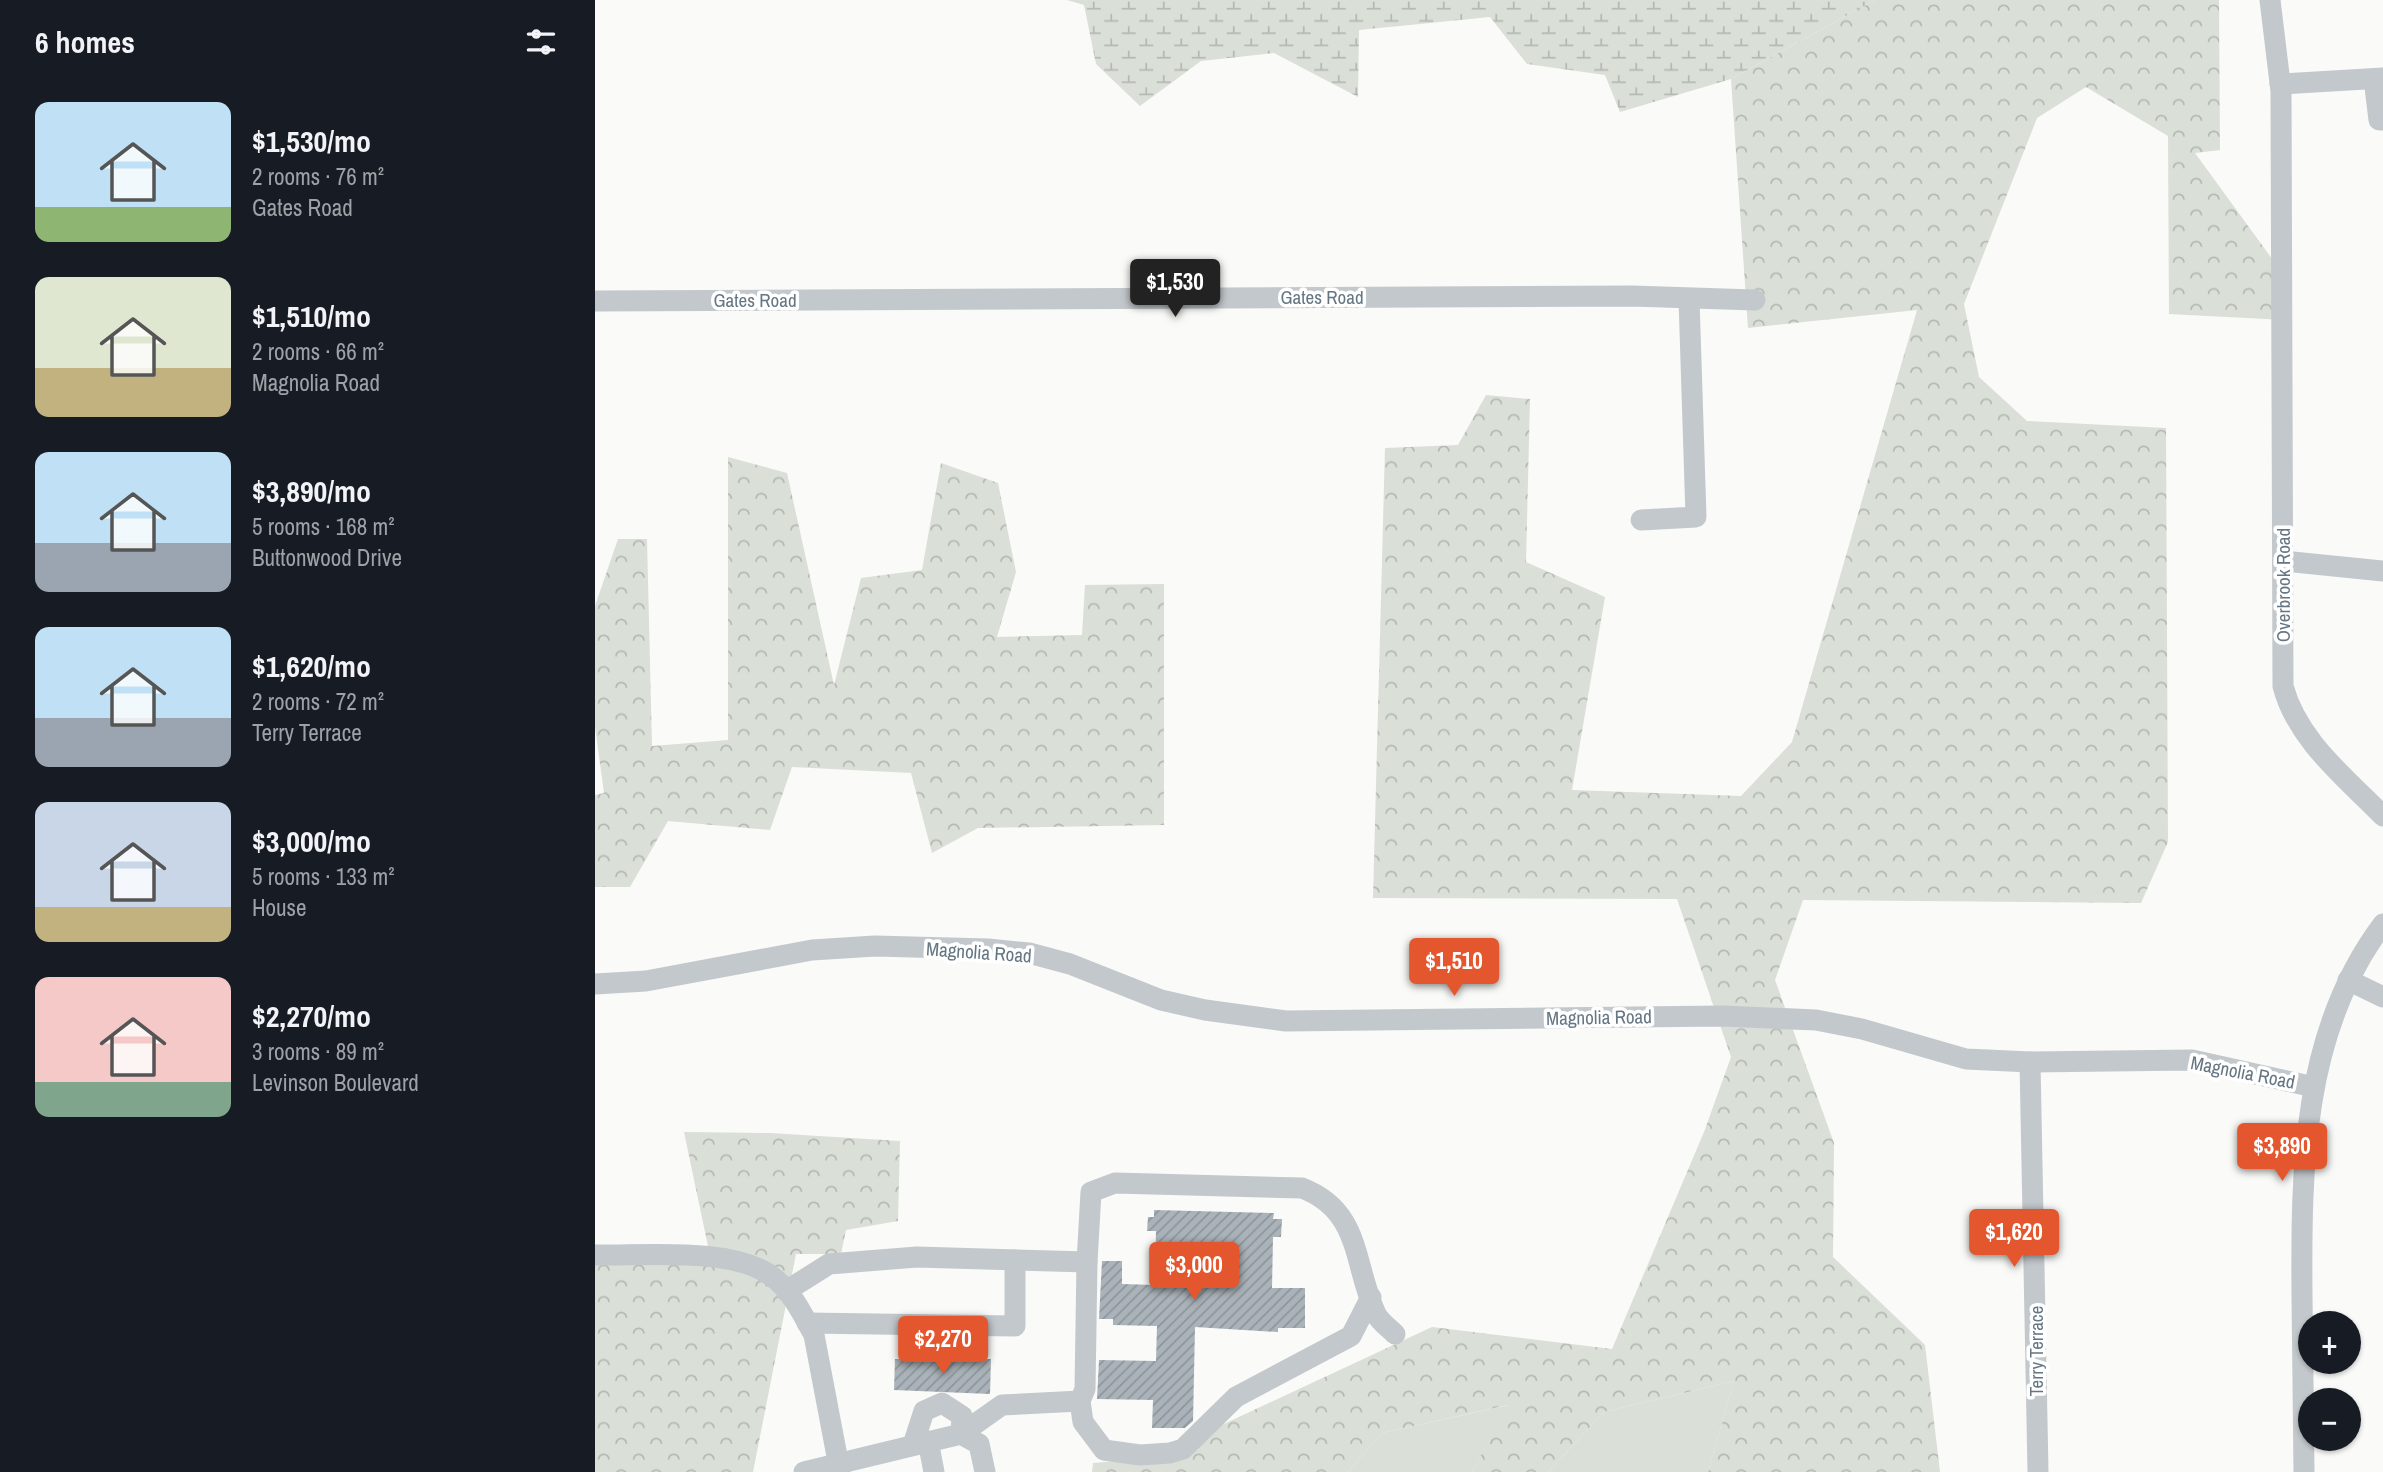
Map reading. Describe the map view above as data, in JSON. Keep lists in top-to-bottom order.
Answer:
{
  "streets": {
    "street": [
      "Gates Road",
      "Overbrook Road",
      "Magnolia Road",
      "Terry Terrace"
    ]
  },
  "crossings": [
    ["Magnolia Road", "Terry Terrace"]
  ],
  "page": {
    "heading": "6 homes",
    "list": [
      {
        "name": "$1,530/mo",
        "note": "2 rooms · 76 m² · Gates Road"
      },
      {
        "name": "$1,510/mo",
        "note": "2 rooms · 66 m² · Magnolia Road"
      },
      {
        "name": "$3,890/mo",
        "note": "5 rooms · 168 m² · Buttonwood Drive"
      },
      {
        "name": "$1,620/mo",
        "note": "2 rooms · 72 m² · Terry Terrace"
      },
      {
        "name": "$3,000/mo",
        "note": "5 rooms · 133 m² · House"
      },
      {
        "name": "$2,270/mo",
        "note": "3 rooms · 89 m² · Levinson Boulevard"
      }
    ],
    "price": [
      "$1,530",
      "$1,510",
      "$3,890",
      "$1,620",
      "$3,000",
      "$2,270"
    ],
    "map_buttons": ["+", "−"]
  }
}
